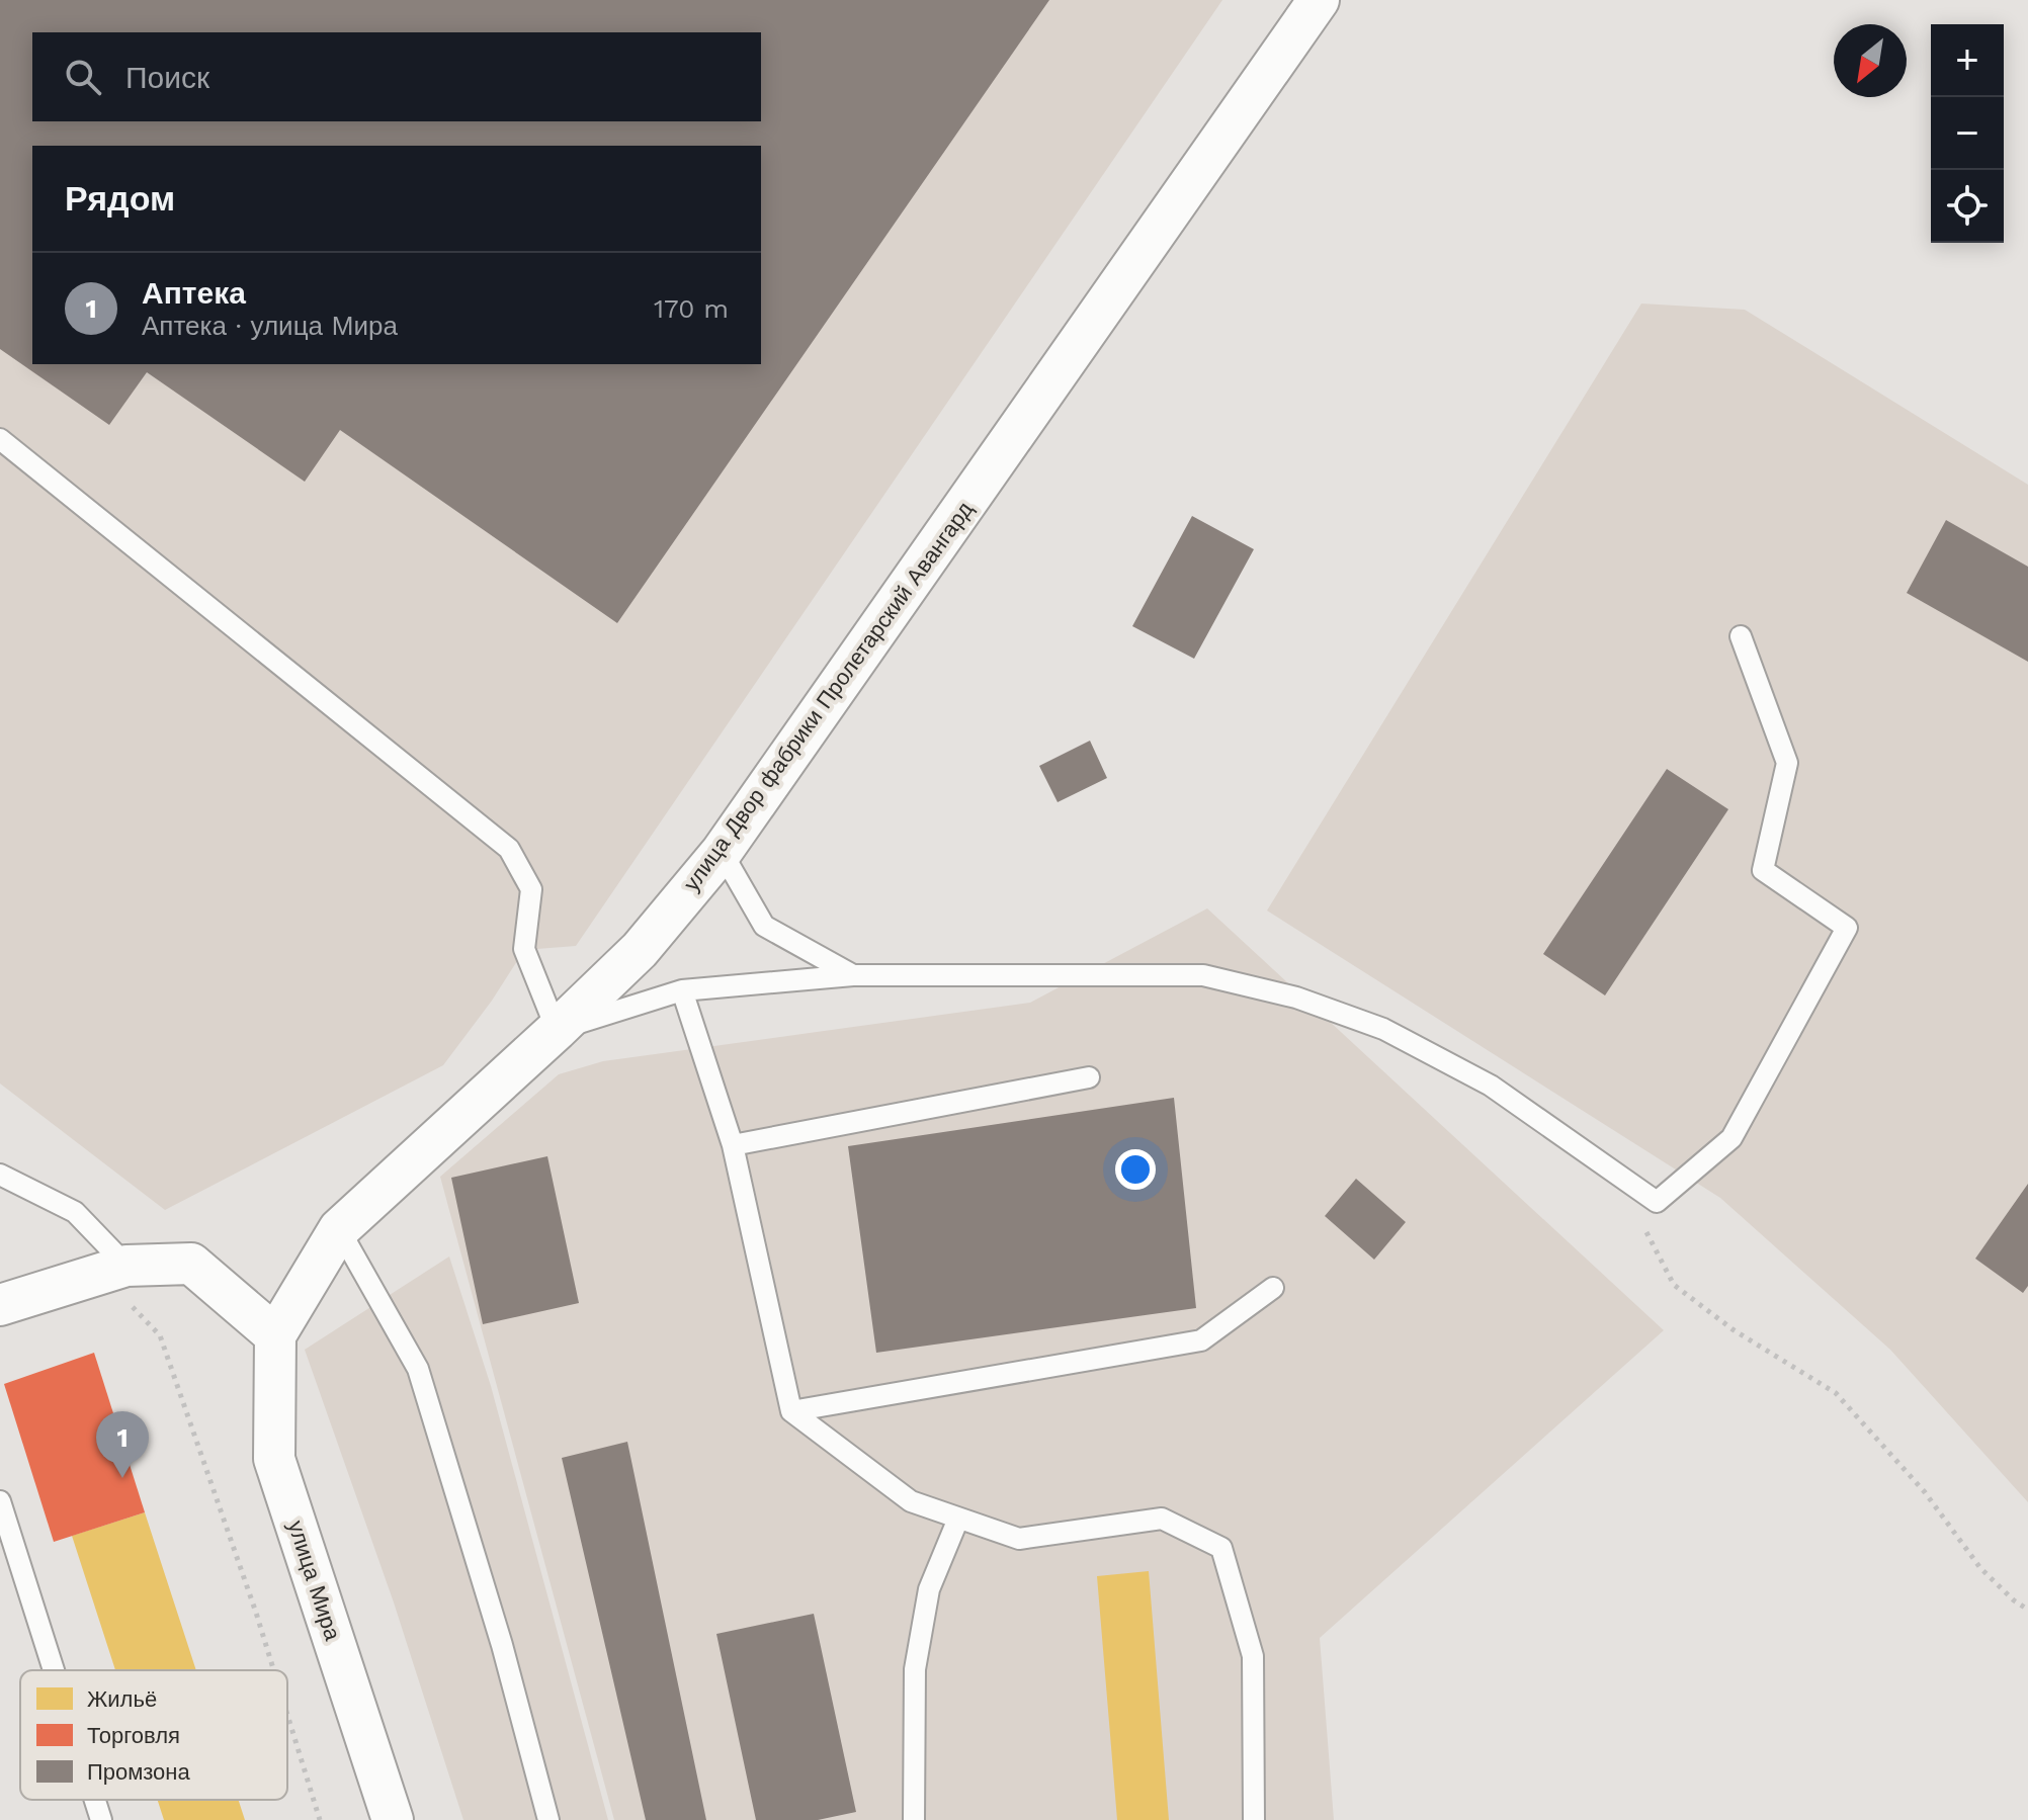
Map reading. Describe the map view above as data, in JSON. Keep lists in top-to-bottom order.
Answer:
{
  "streets": {
    "street": ["улица Двор фабрики Пролетарский Авангард", "улица Мира"]
  },
  "crossings": [
    ["улица Двор фабрики Пролетарский Авангард", "улица Мира"]
  ],
  "legend": ["Жильё", "Торговля", "Промзона"],
  "north": "bottom left",
  "page": {
    "map_buttons": ["+", "−"],
    "search": "Поиск",
    "heading": "Рядом",
    "list": [
      {
        "mark": "1",
        "name": "Аптека",
        "note": "Аптека · улица Мира",
        "value": "170 m"
      }
    ],
    "pins": "1"
  }
}
